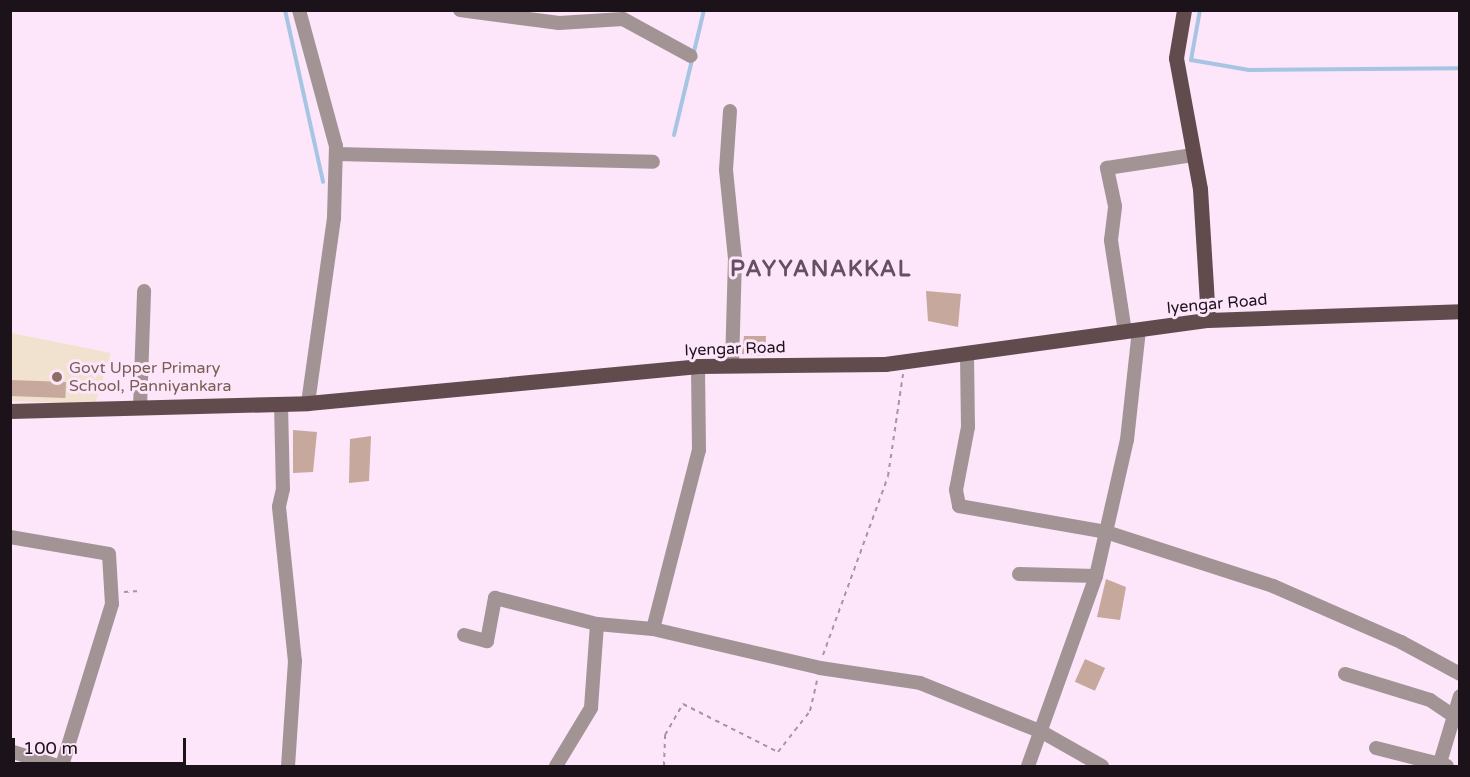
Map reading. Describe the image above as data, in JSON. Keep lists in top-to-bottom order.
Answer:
{
  "streets": {
    "main road": ["Iyengar Road"]
  },
  "districts": ["PAYYANAKKAL"],
  "places": ["Govt Upper Primary School, Panniyankara"],
  "scale_bar": "100 m"
}
